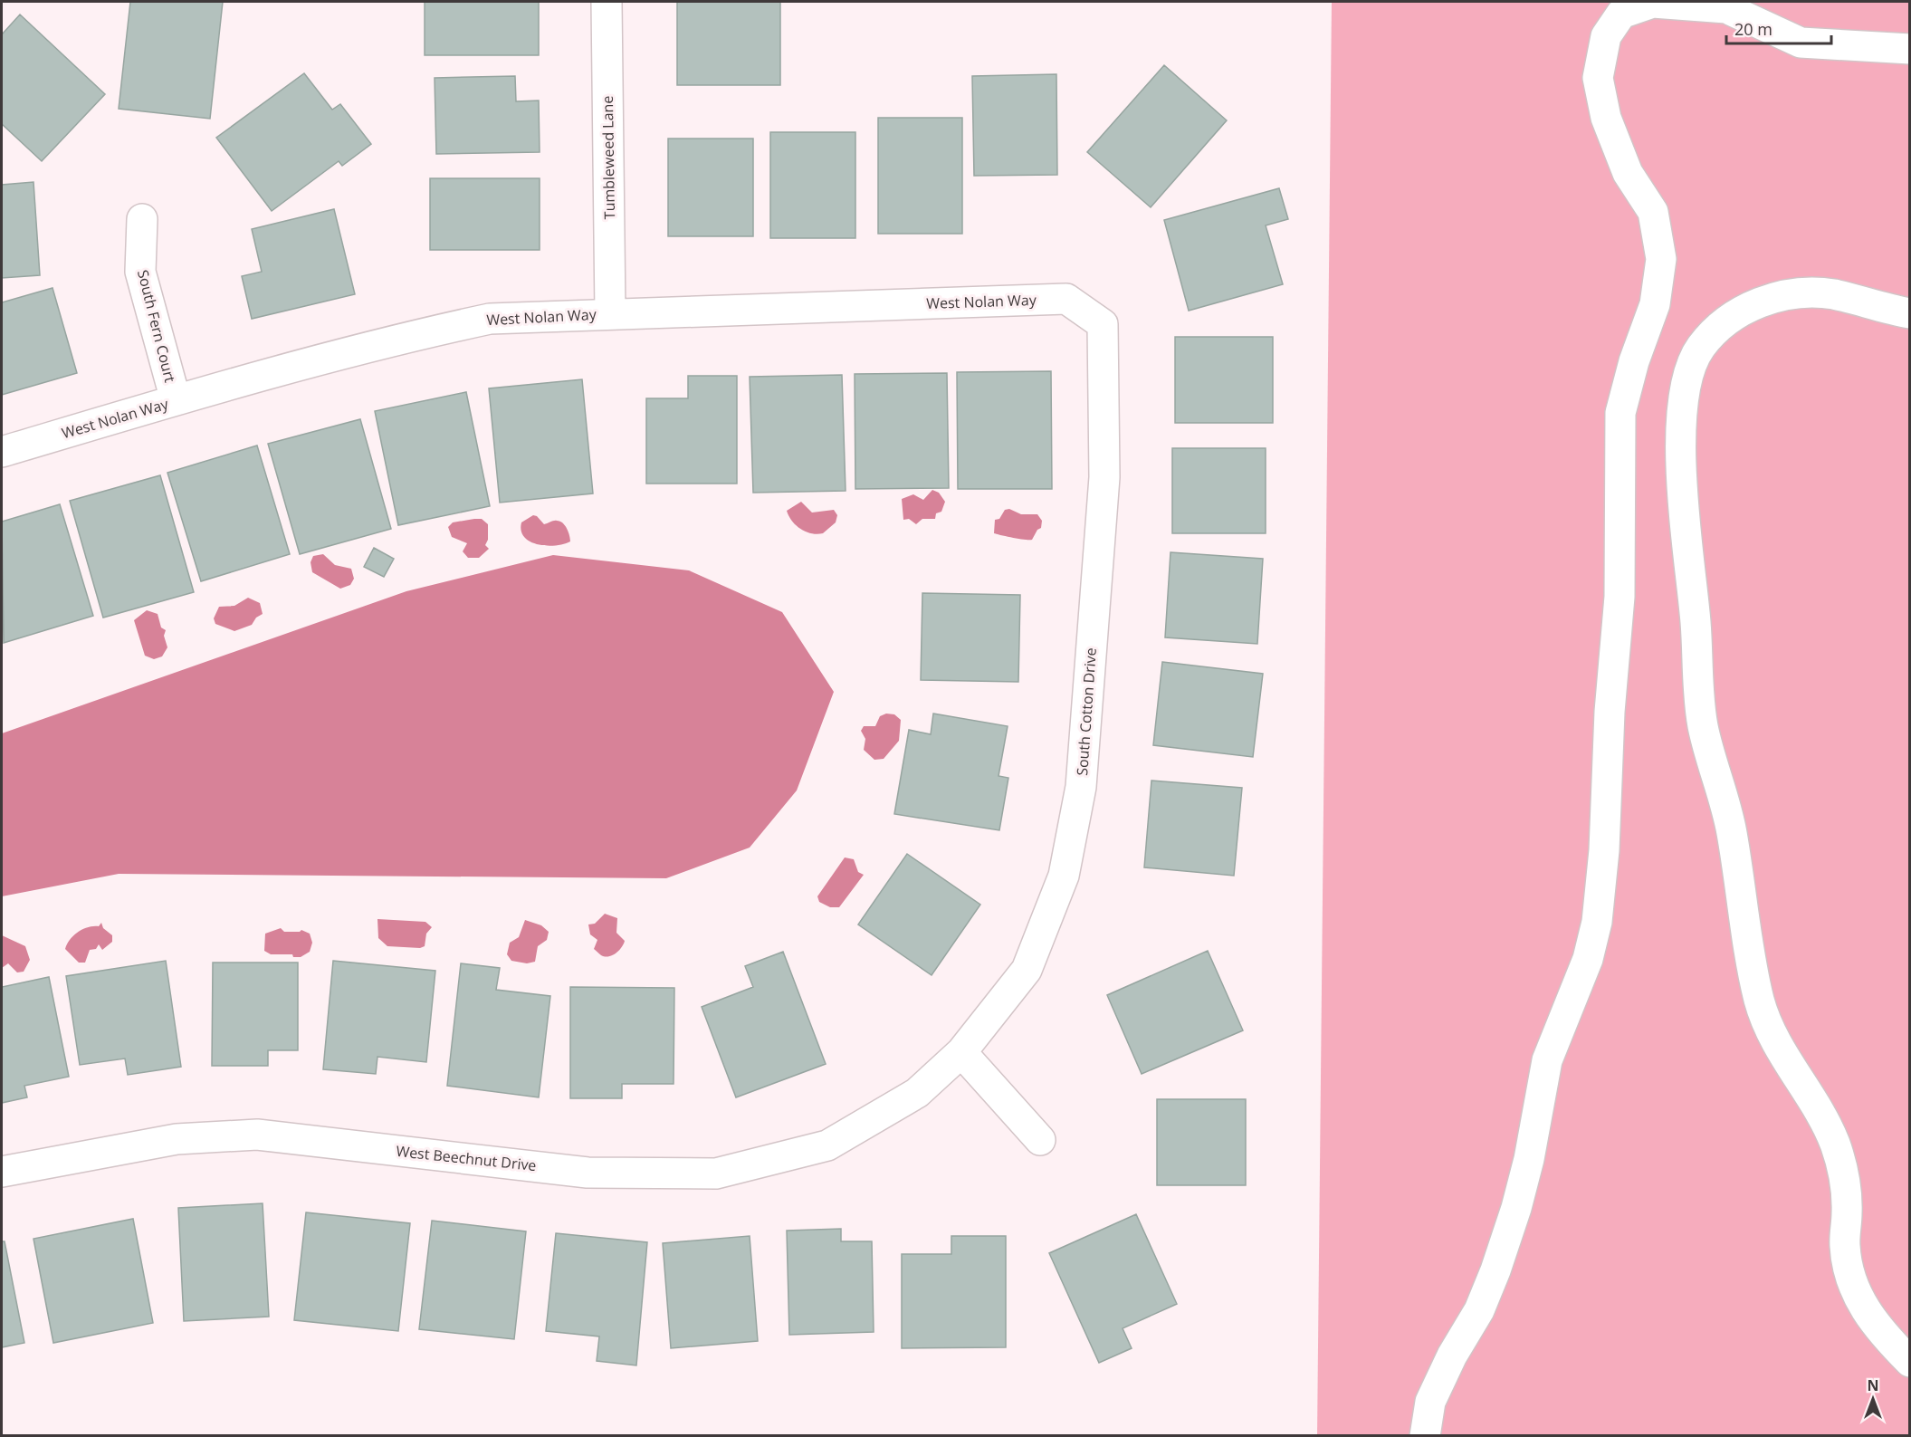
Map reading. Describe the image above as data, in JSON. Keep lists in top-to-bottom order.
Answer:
{
  "streets": {
    "street": [
      "Tumbleweed Lane",
      "West Nolan Way",
      "South Fern Court",
      "South Cotton Drive",
      "West Beechnut Drive"
    ]
  },
  "crossings": [
    ["Tumbleweed Lane", "West Nolan Way"],
    ["West Nolan Way", "South Fern Court"],
    ["West Nolan Way", "South Cotton Drive"],
    ["South Cotton Drive", "West Beechnut Drive"]
  ],
  "scale_bar": "20 m",
  "north": "top"
}
